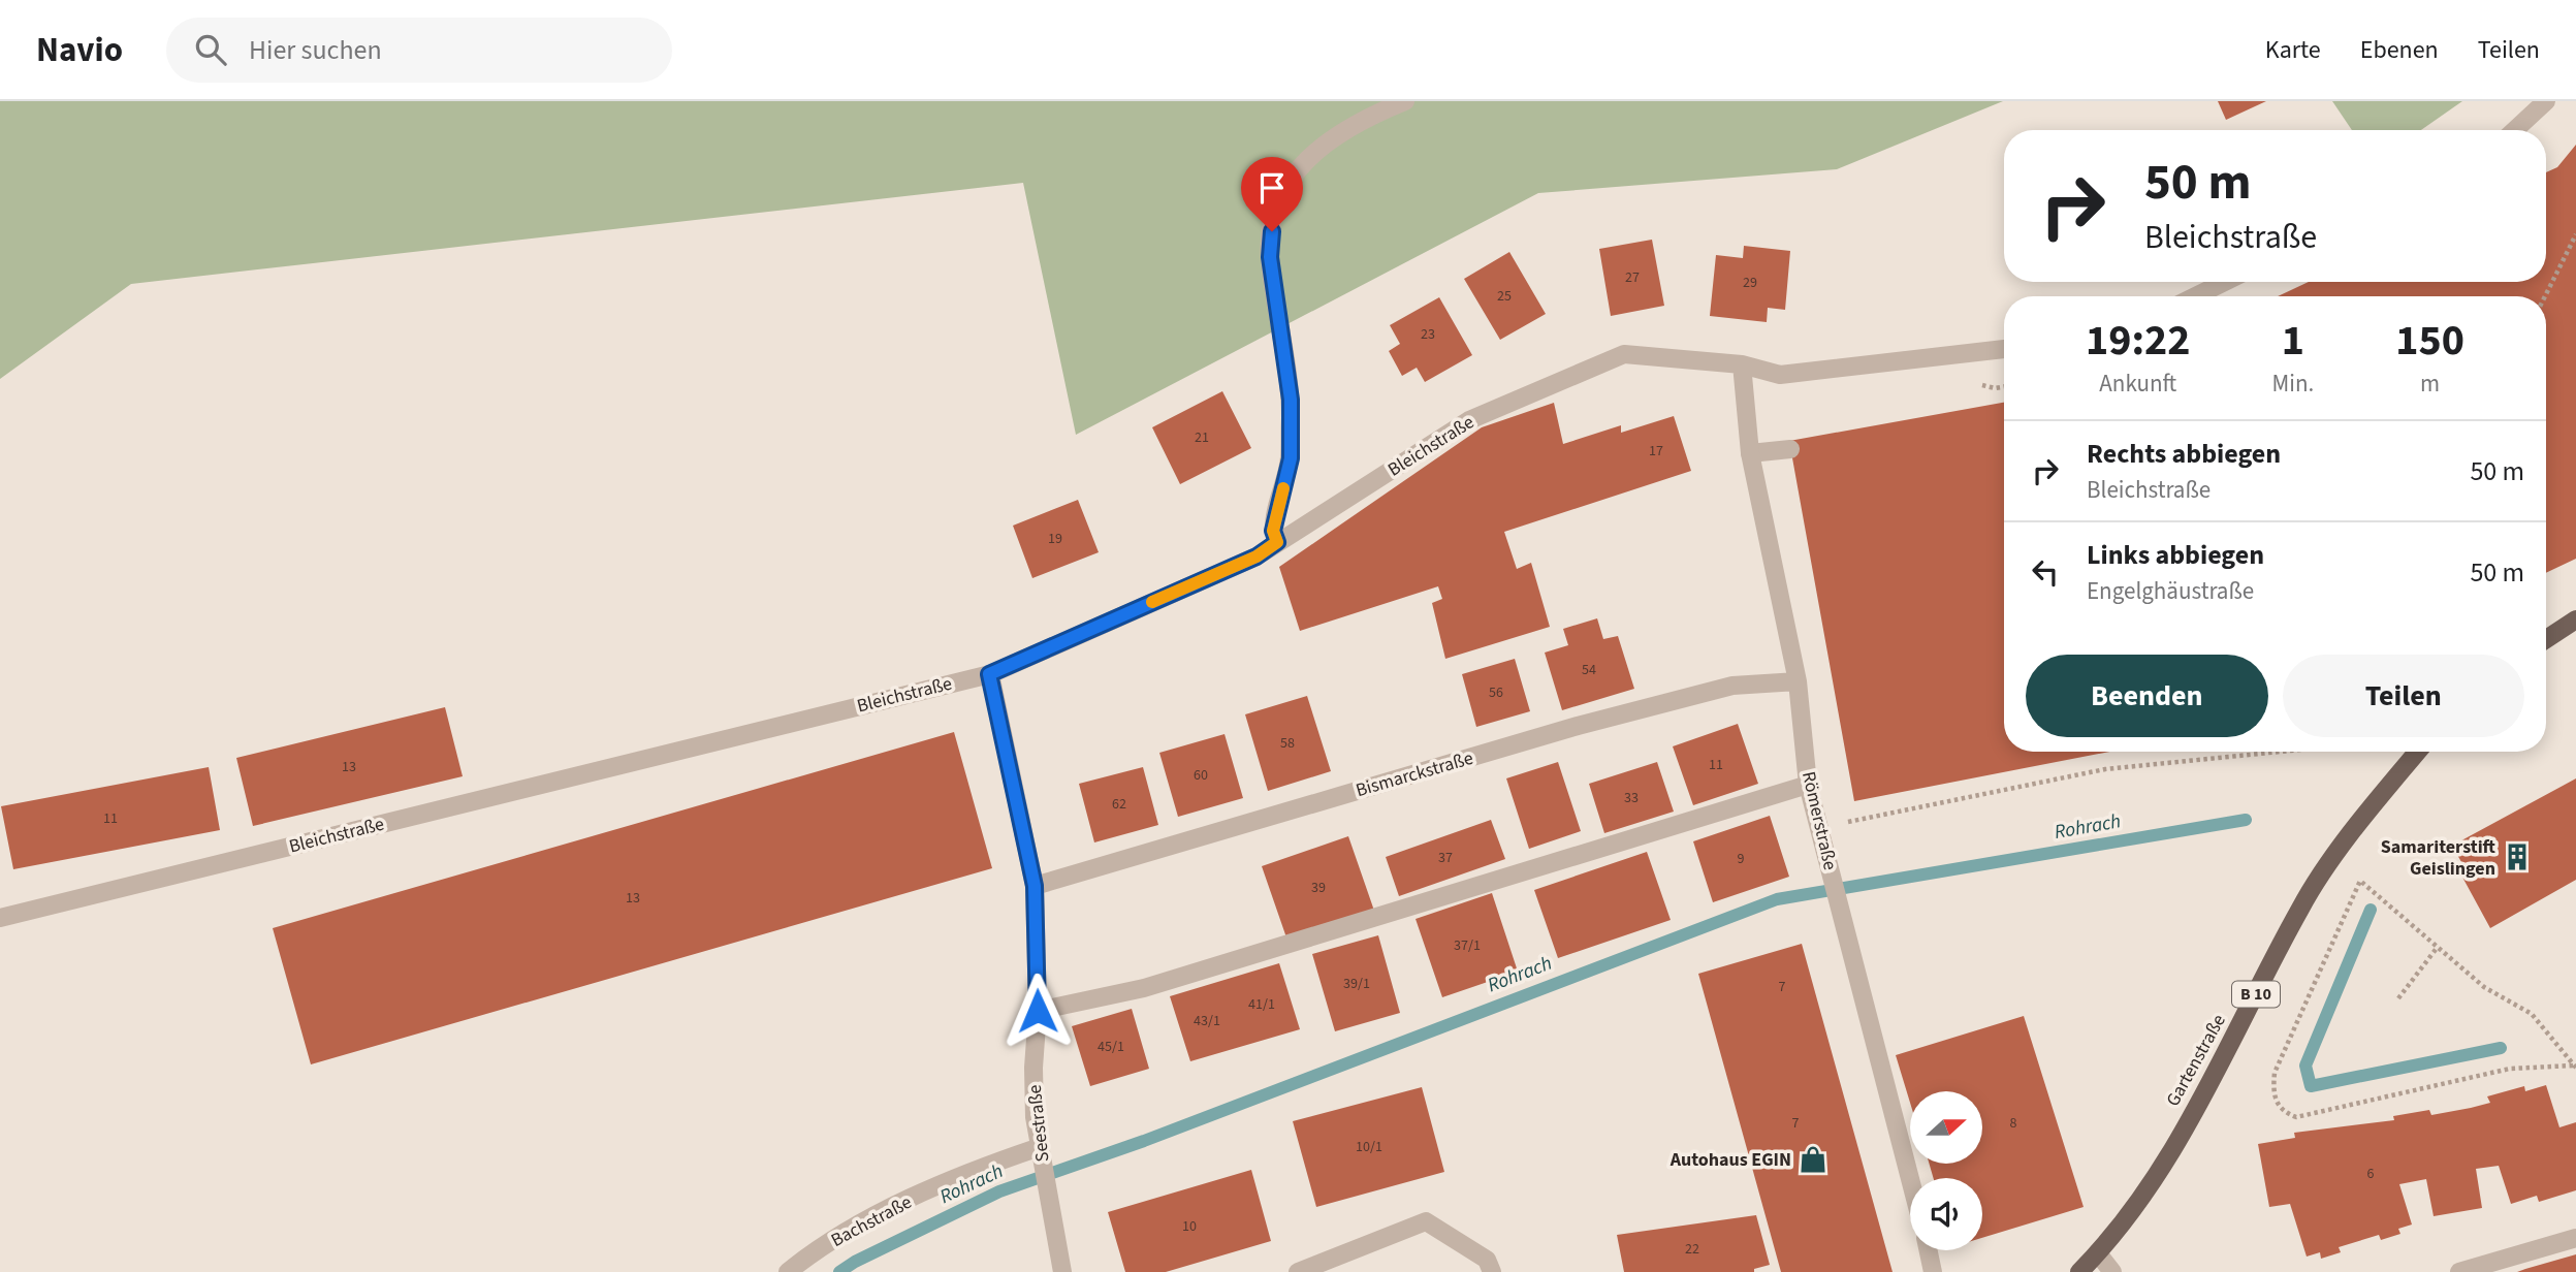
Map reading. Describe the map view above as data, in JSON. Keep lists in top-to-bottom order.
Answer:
{
  "streets": {
    "main road": ["B 10", "Gartenstraße"],
    "street": [
      "Bleichstraße",
      "Bismarckstraße",
      "Römerstraße",
      "Seestraße",
      "Bachstraße"
    ]
  },
  "crossings": [
    ["Bleichstraße", "Römerstraße"],
    ["Bleichstraße", "Seestraße"],
    ["Bismarckstraße", "Römerstraße"],
    ["Bismarckstraße", "Seestraße"],
    ["B 10", "Gartenstraße"],
    ["Seestraße", "Bachstraße"]
  ],
  "water": ["Rohrach"],
  "places": {
    "building": ["Samariterstift Geislingen"],
    "shop": ["Autohaus EGIN"]
  },
  "house_numbers": [
    "27",
    "29",
    "25",
    "23",
    "21",
    "17",
    "19",
    "54",
    "56",
    "58",
    "11",
    "13",
    "60",
    "33",
    "62",
    "11",
    "37",
    "9",
    "39",
    "13",
    "37/1",
    "39/1",
    "7",
    "41/1",
    "43/1",
    "45/1",
    "7",
    "8",
    "10/1",
    "6",
    "10",
    "22"
  ],
  "north": "right",
  "page": {
    "header": "Navio",
    "search": "Hier suchen",
    "nav": ["Karte", "Ebenen", "Teilen"],
    "turn": ["50 m", "Bleichstraße"],
    "eta": [
      "19:22",
      "Ankunft",
      "1",
      "Min.",
      "150",
      "m"
    ],
    "list": [
      {
        "name": "Rechts abbiegen",
        "note": "Bleichstraße",
        "value": "50 m"
      },
      {
        "name": "Links abbiegen",
        "note": "Engelghäustraße",
        "value": "50 m"
      }
    ],
    "buttons": ["Beenden", "Teilen"]
  }
}
